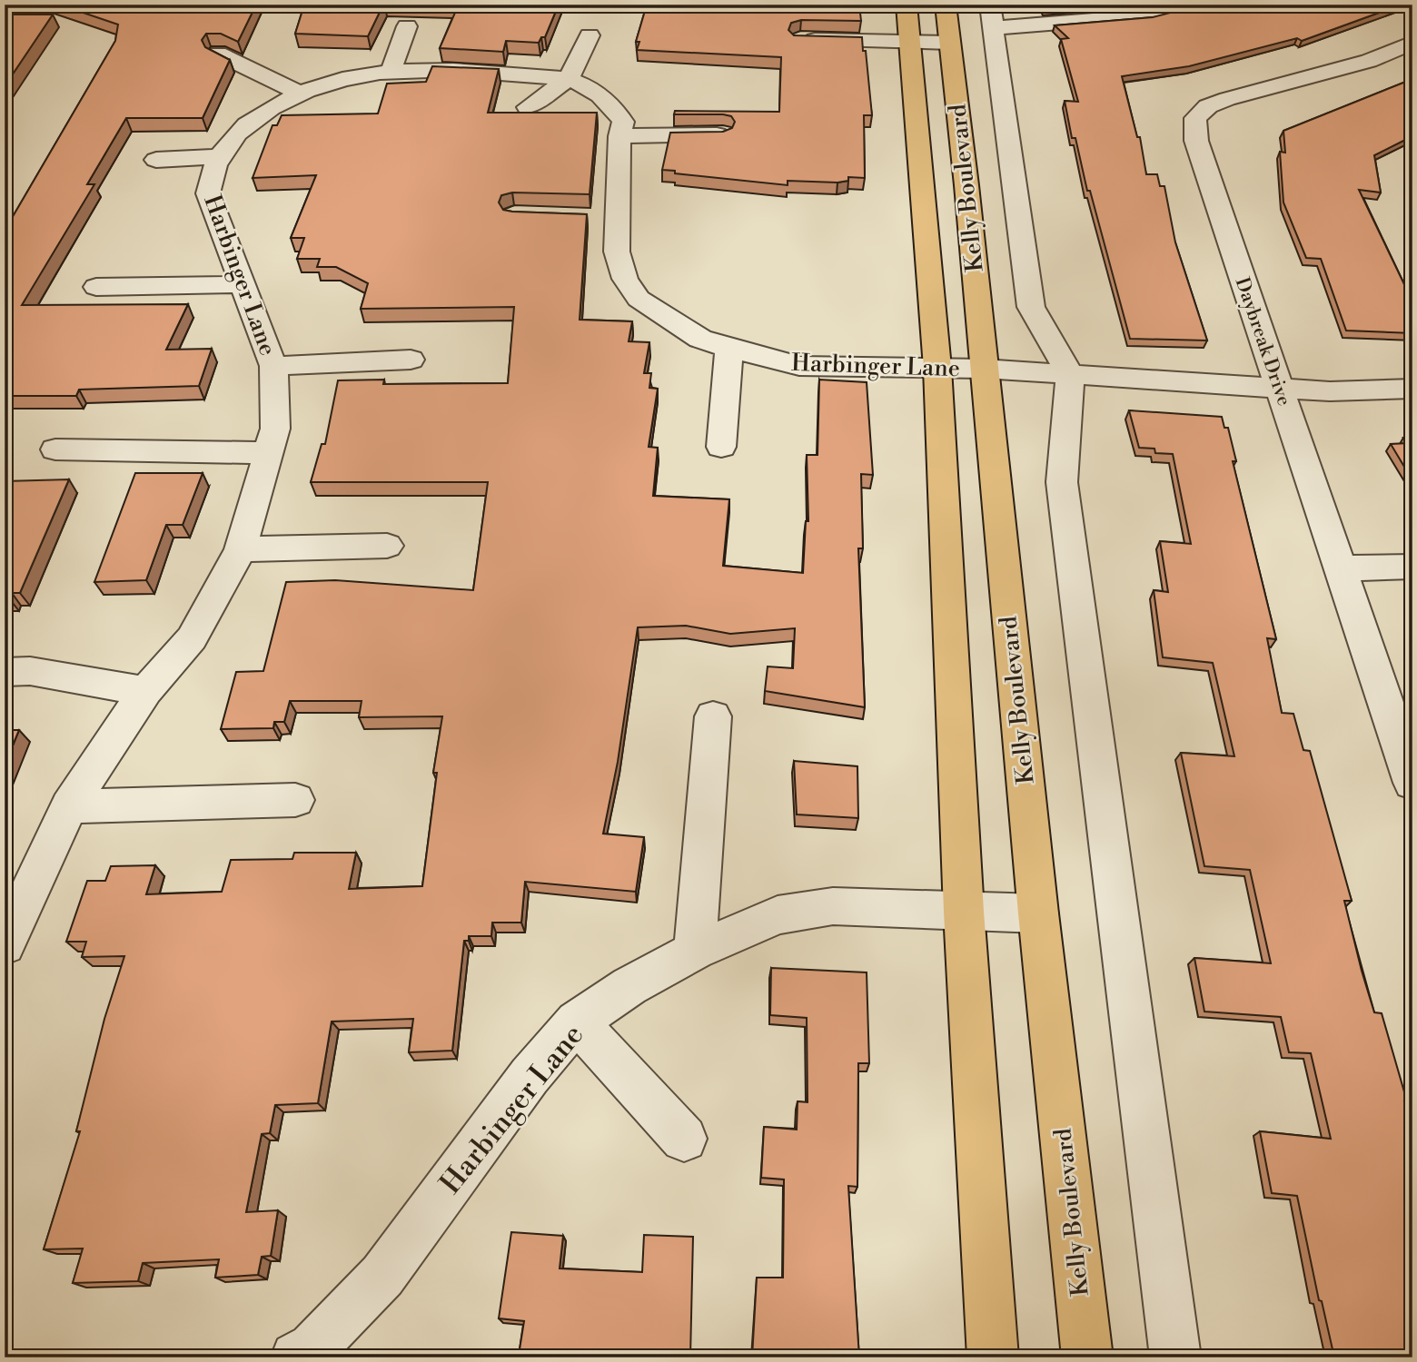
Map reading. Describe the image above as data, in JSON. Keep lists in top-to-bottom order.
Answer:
{
  "streets": {
    "main road": ["Kelly Boulevard"],
    "street": ["Harbinger Lane", "Daybreak Drive"]
  },
  "crossings": [
    ["Kelly Boulevard", "Harbinger Lane"],
    ["Harbinger Lane", "Daybreak Drive"]
  ]
}
